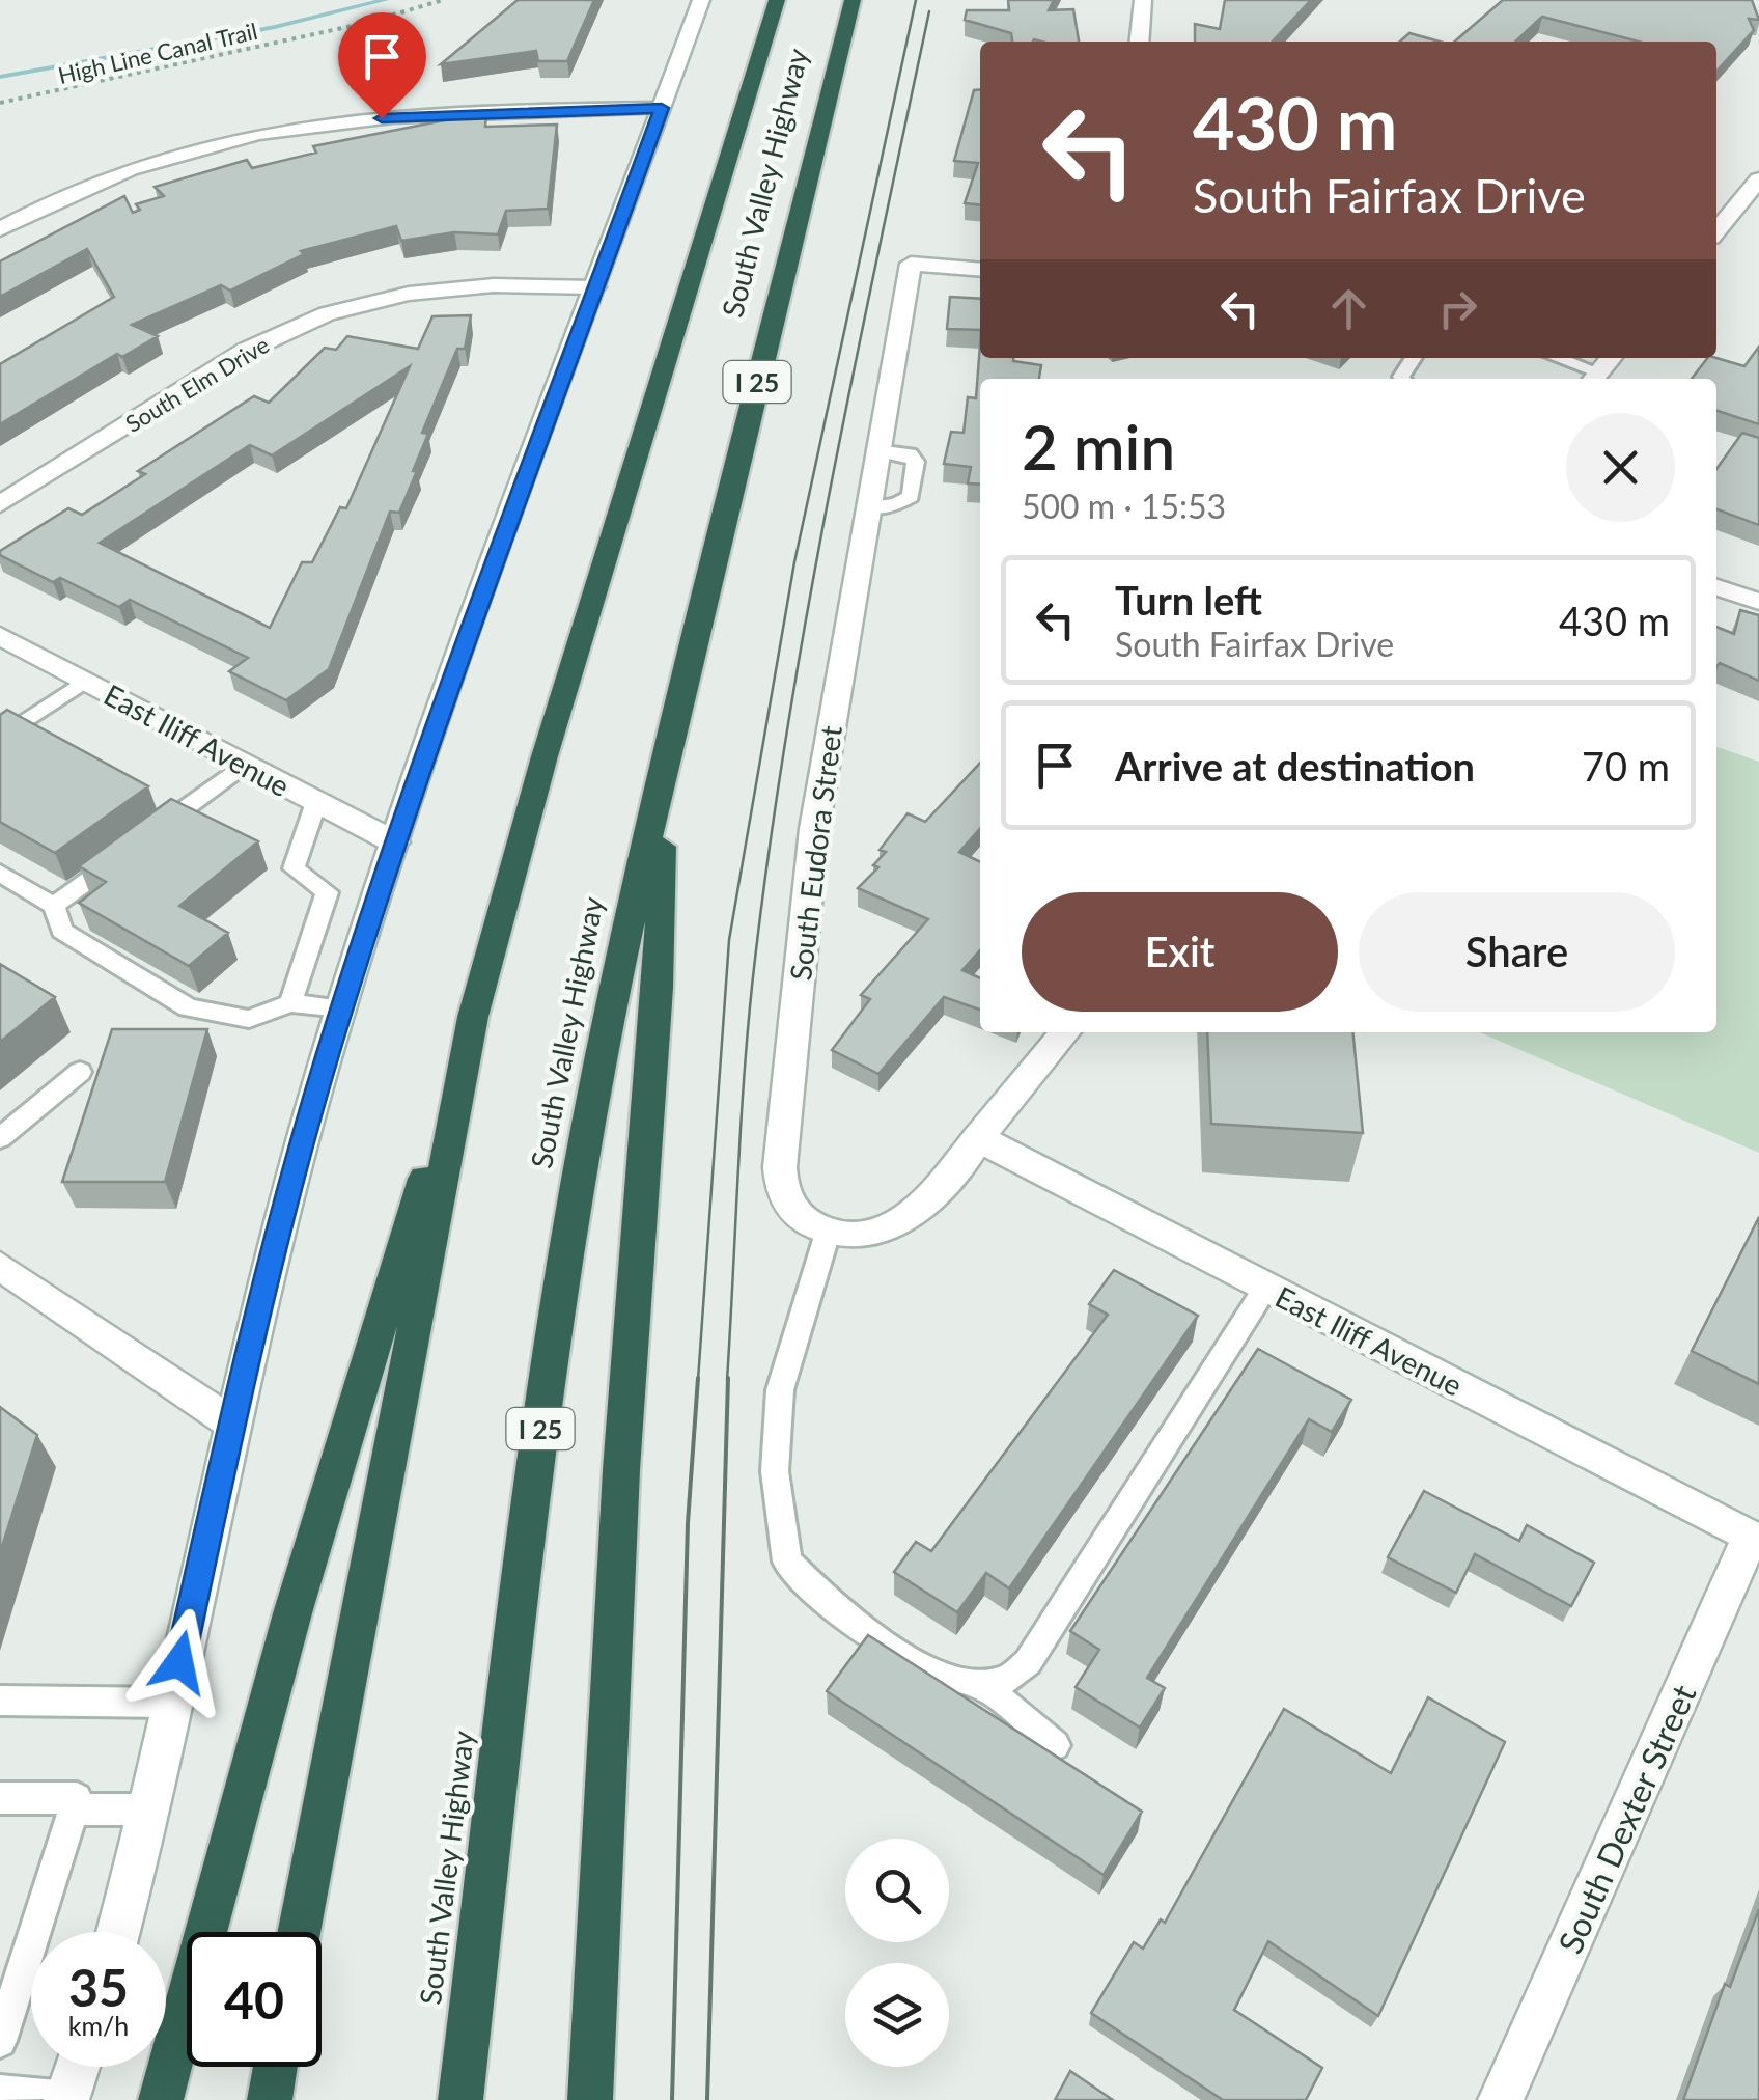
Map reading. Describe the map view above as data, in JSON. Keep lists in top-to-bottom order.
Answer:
{
  "streets": {
    "highway": ["South Valley Highway", "I 25"],
    "street": [
      "South Elm Drive",
      "East Iliff Avenue",
      "South Eudora Street",
      "South Dexter Street"
    ],
    "path": ["High Line Canal Trail"]
  },
  "crossings": [
    ["East Iliff Avenue", "South Dexter Street"]
  ],
  "page": {
    "turn": ["430 m", "South Fairfax Drive"],
    "heading": ["2 min", "500 m · 15:53"],
    "list": [
      {
        "name": "Turn left",
        "note": "South Fairfax Drive",
        "value": "430 m"
      },
      {
        "name": "Arrive at destination",
        "value": "70 m"
      }
    ],
    "buttons": ["Exit", "Share"],
    "speed": "35 km/h",
    "limit": "40"
  }
}
